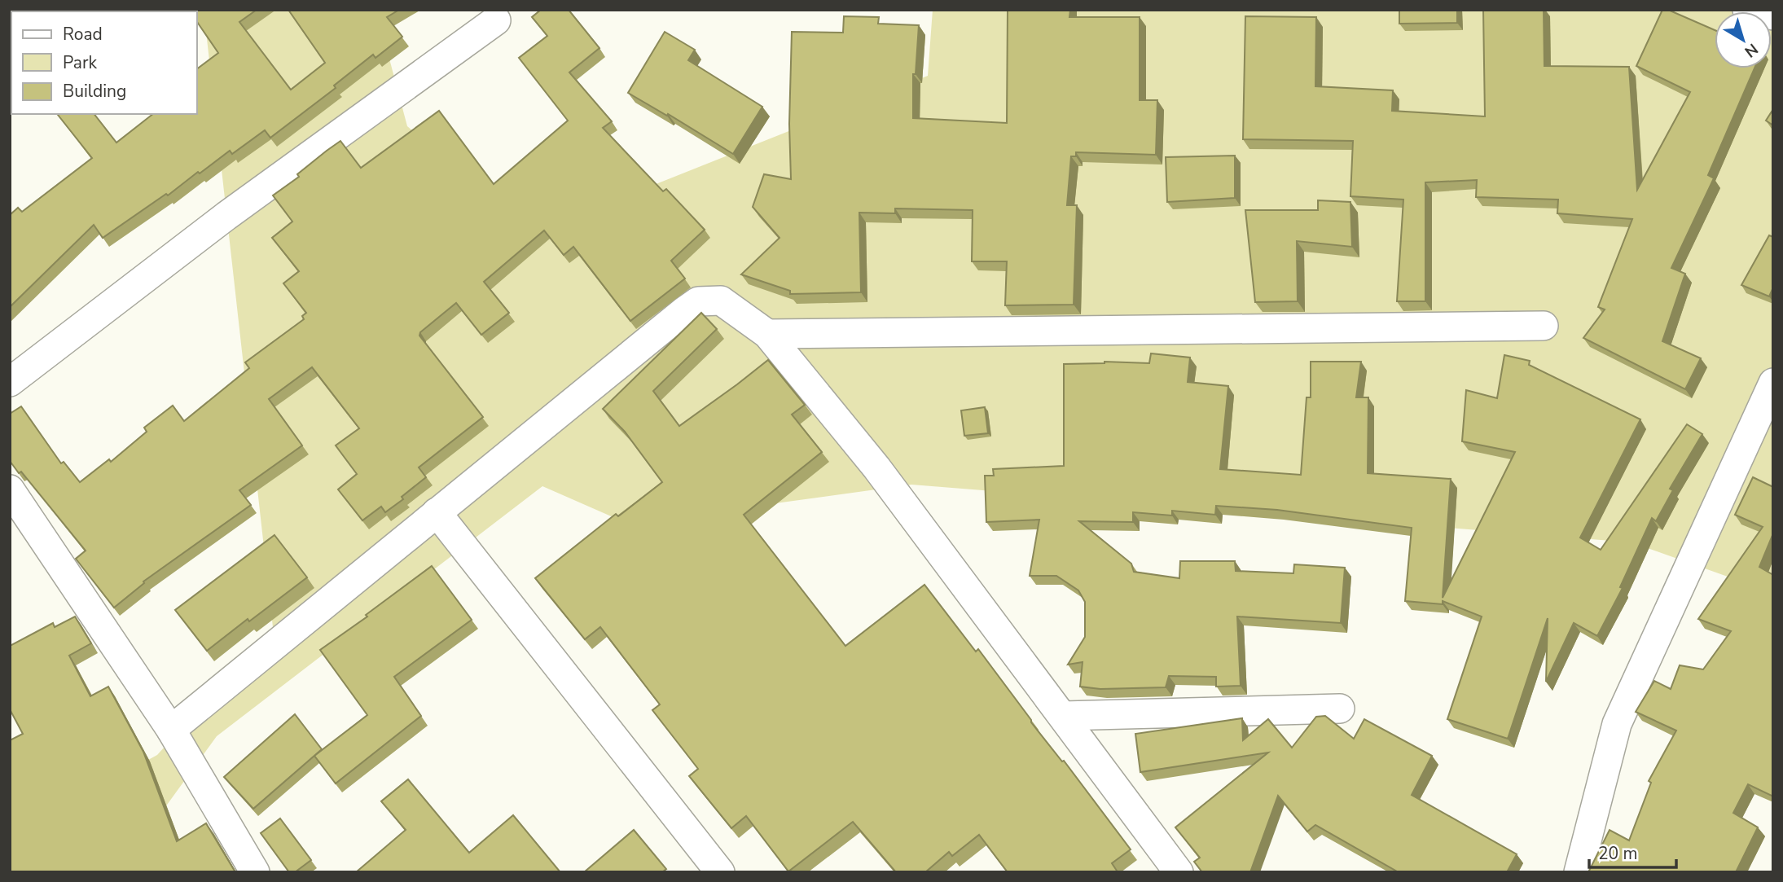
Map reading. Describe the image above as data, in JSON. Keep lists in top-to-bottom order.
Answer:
{
  "legend": ["Road", "Park", "Building"],
  "scale_bar": "20 m",
  "north": "bottom right"
}
